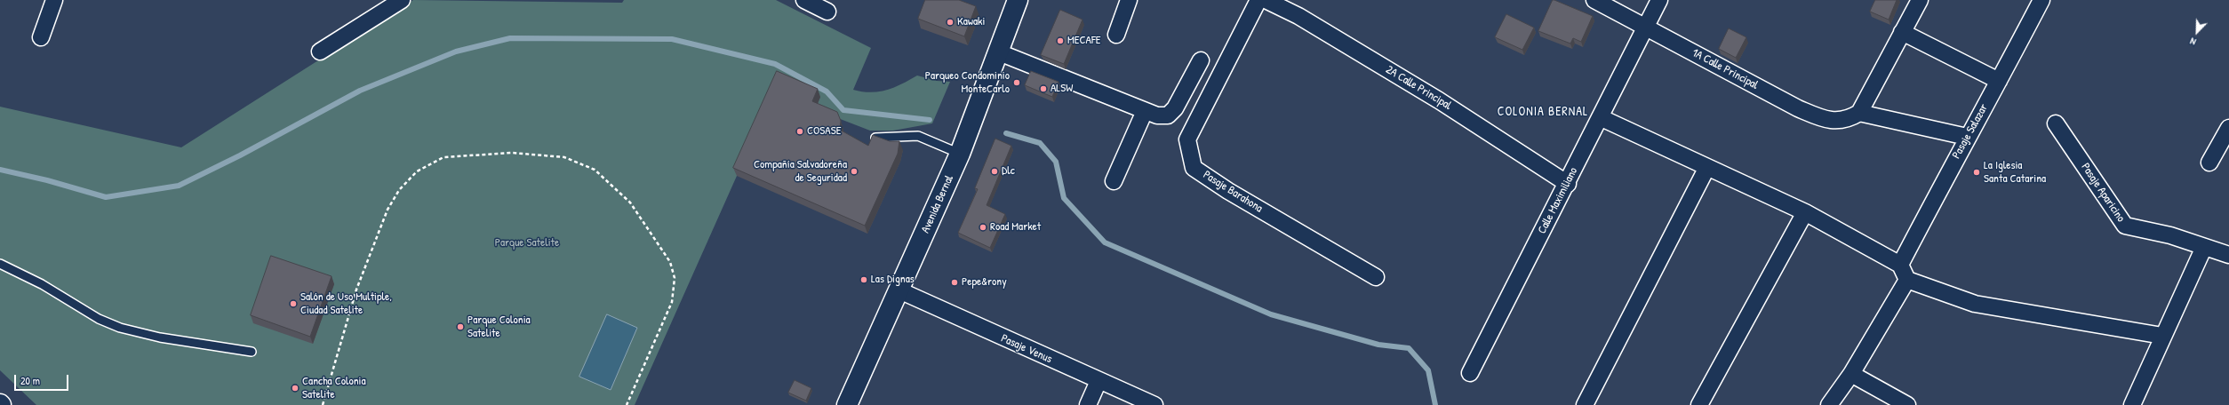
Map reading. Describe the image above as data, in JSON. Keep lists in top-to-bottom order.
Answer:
{
  "streets": {
    "main road": ["Avenida Bernal"],
    "street": [
      "1A Calle Principal",
      "2A Calle Principal",
      "Pasaje Salazar",
      "Pasaje Barahona",
      "Pasaje Aparicino",
      "Calle Maximiliano",
      "Pasaje Venus"
    ]
  },
  "crossings": [
    ["1A Calle Principal", "Calle Maximiliano"],
    ["2A Calle Principal", "Calle Maximiliano"],
    ["Avenida Bernal", "Pasaje Venus"]
  ],
  "districts": ["COLONIA BERNAL"],
  "parks": ["Parque Satelite"],
  "places": [
    "Kawaki",
    "MECAFE",
    "Parqueo Condominio MonteCarlo",
    "ALSW",
    "COSASE",
    "Compañía Salvadoreña de Seguridad",
    "Dlc",
    "La Iglesia Santa Catarina",
    "Road Market",
    "Las Dignas",
    "Pepe&rony",
    "Salón de Uso Multiple, Ciudad Satelite",
    "Parque Colonia Satelite",
    "Cancha Colonia Satelite"
  ],
  "scale_bar": "20 m",
  "north": "bottom left"
}
